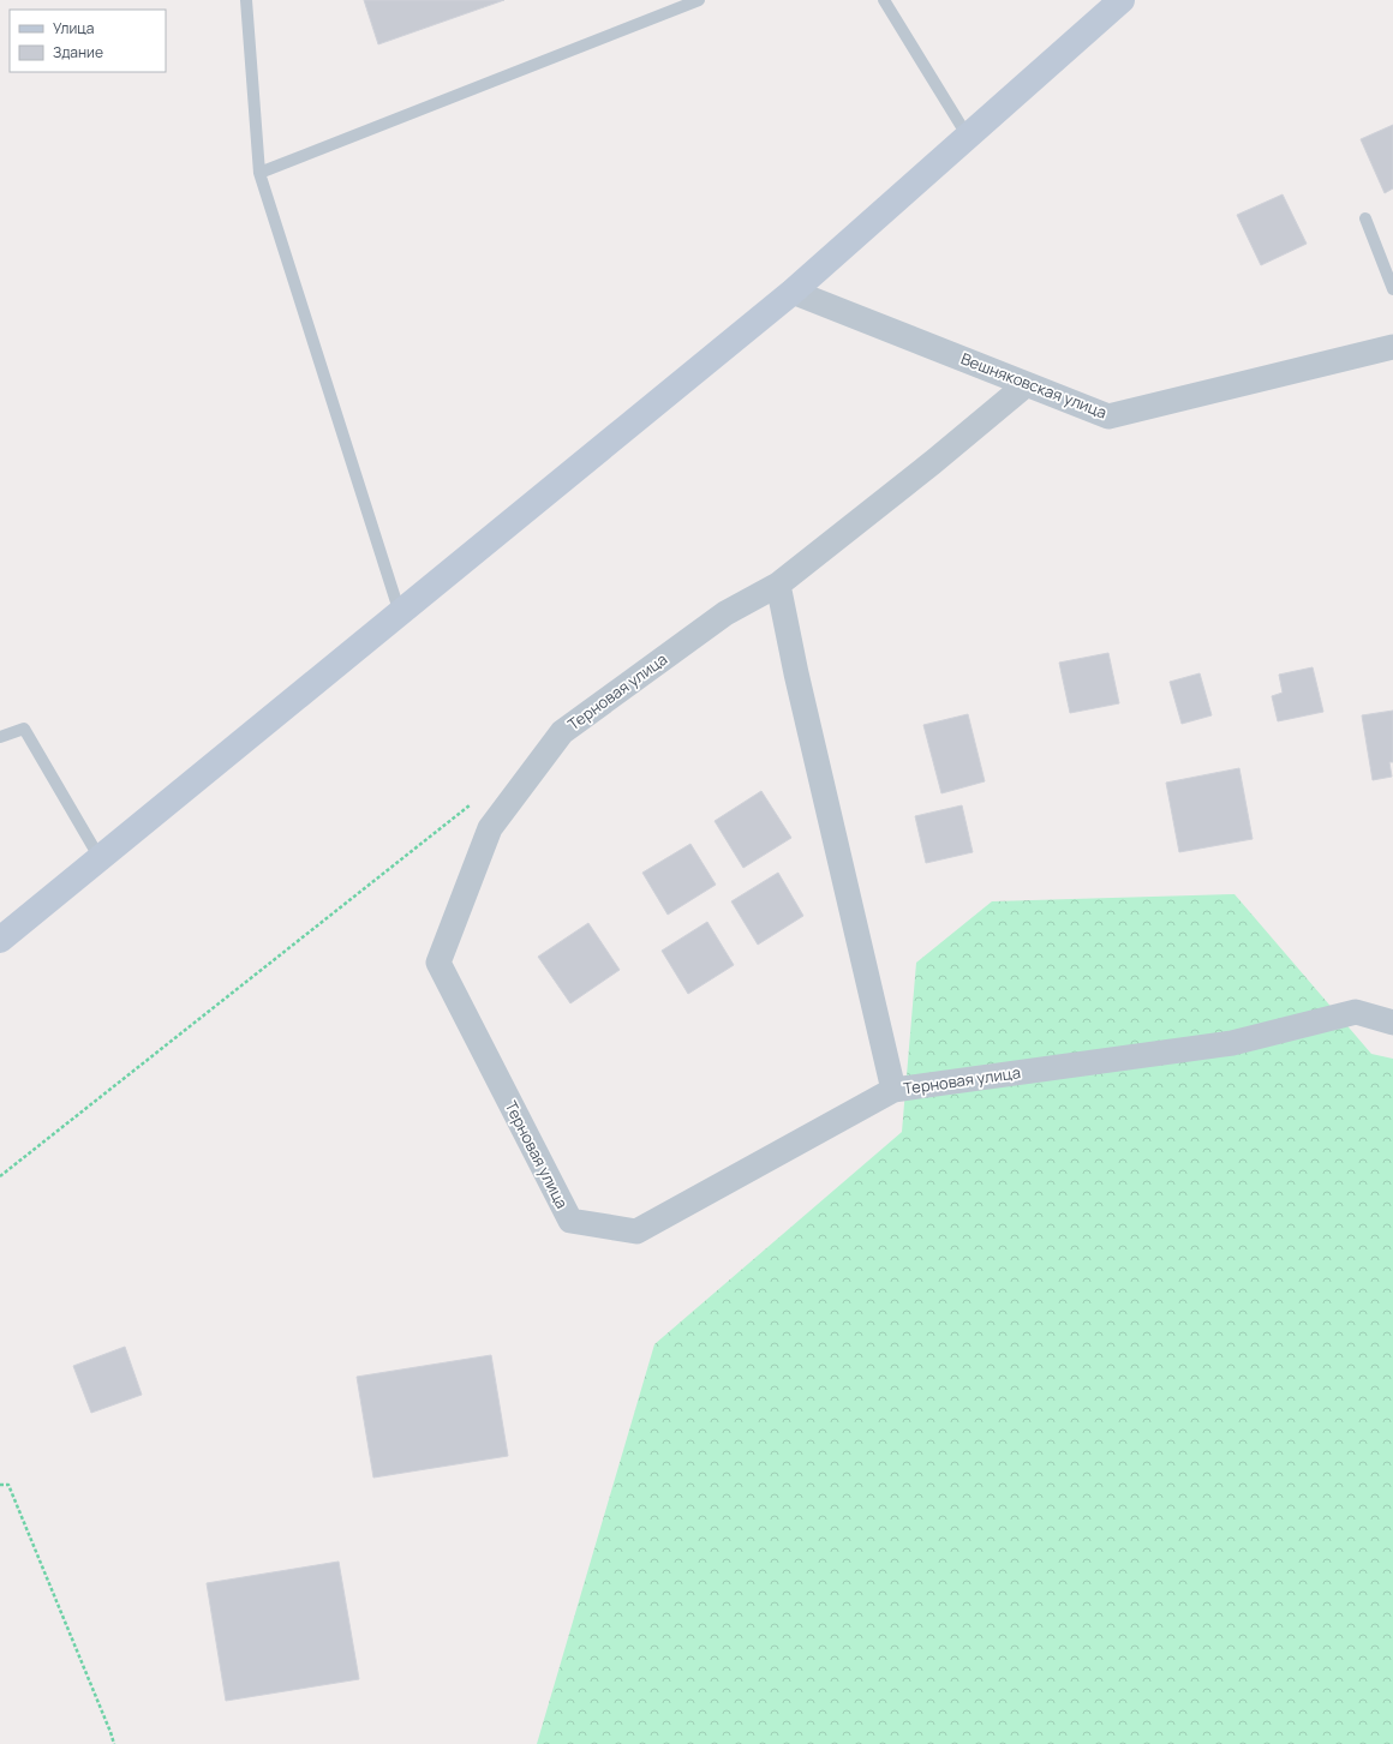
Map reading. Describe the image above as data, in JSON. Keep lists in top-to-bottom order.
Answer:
{
  "streets": {
    "street": ["Вешняковская улица", "Терновая улица"]
  },
  "legend": ["Улица", "Здание"]
}
